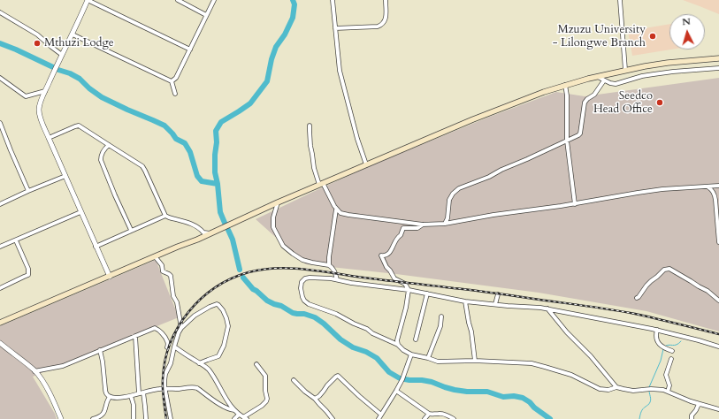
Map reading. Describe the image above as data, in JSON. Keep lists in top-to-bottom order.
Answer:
{
  "places": ["Mzuzu University - Lilongwe Branch", "Mthuzi Lodge", "Seedco Head Office"],
  "north": "top"
}
